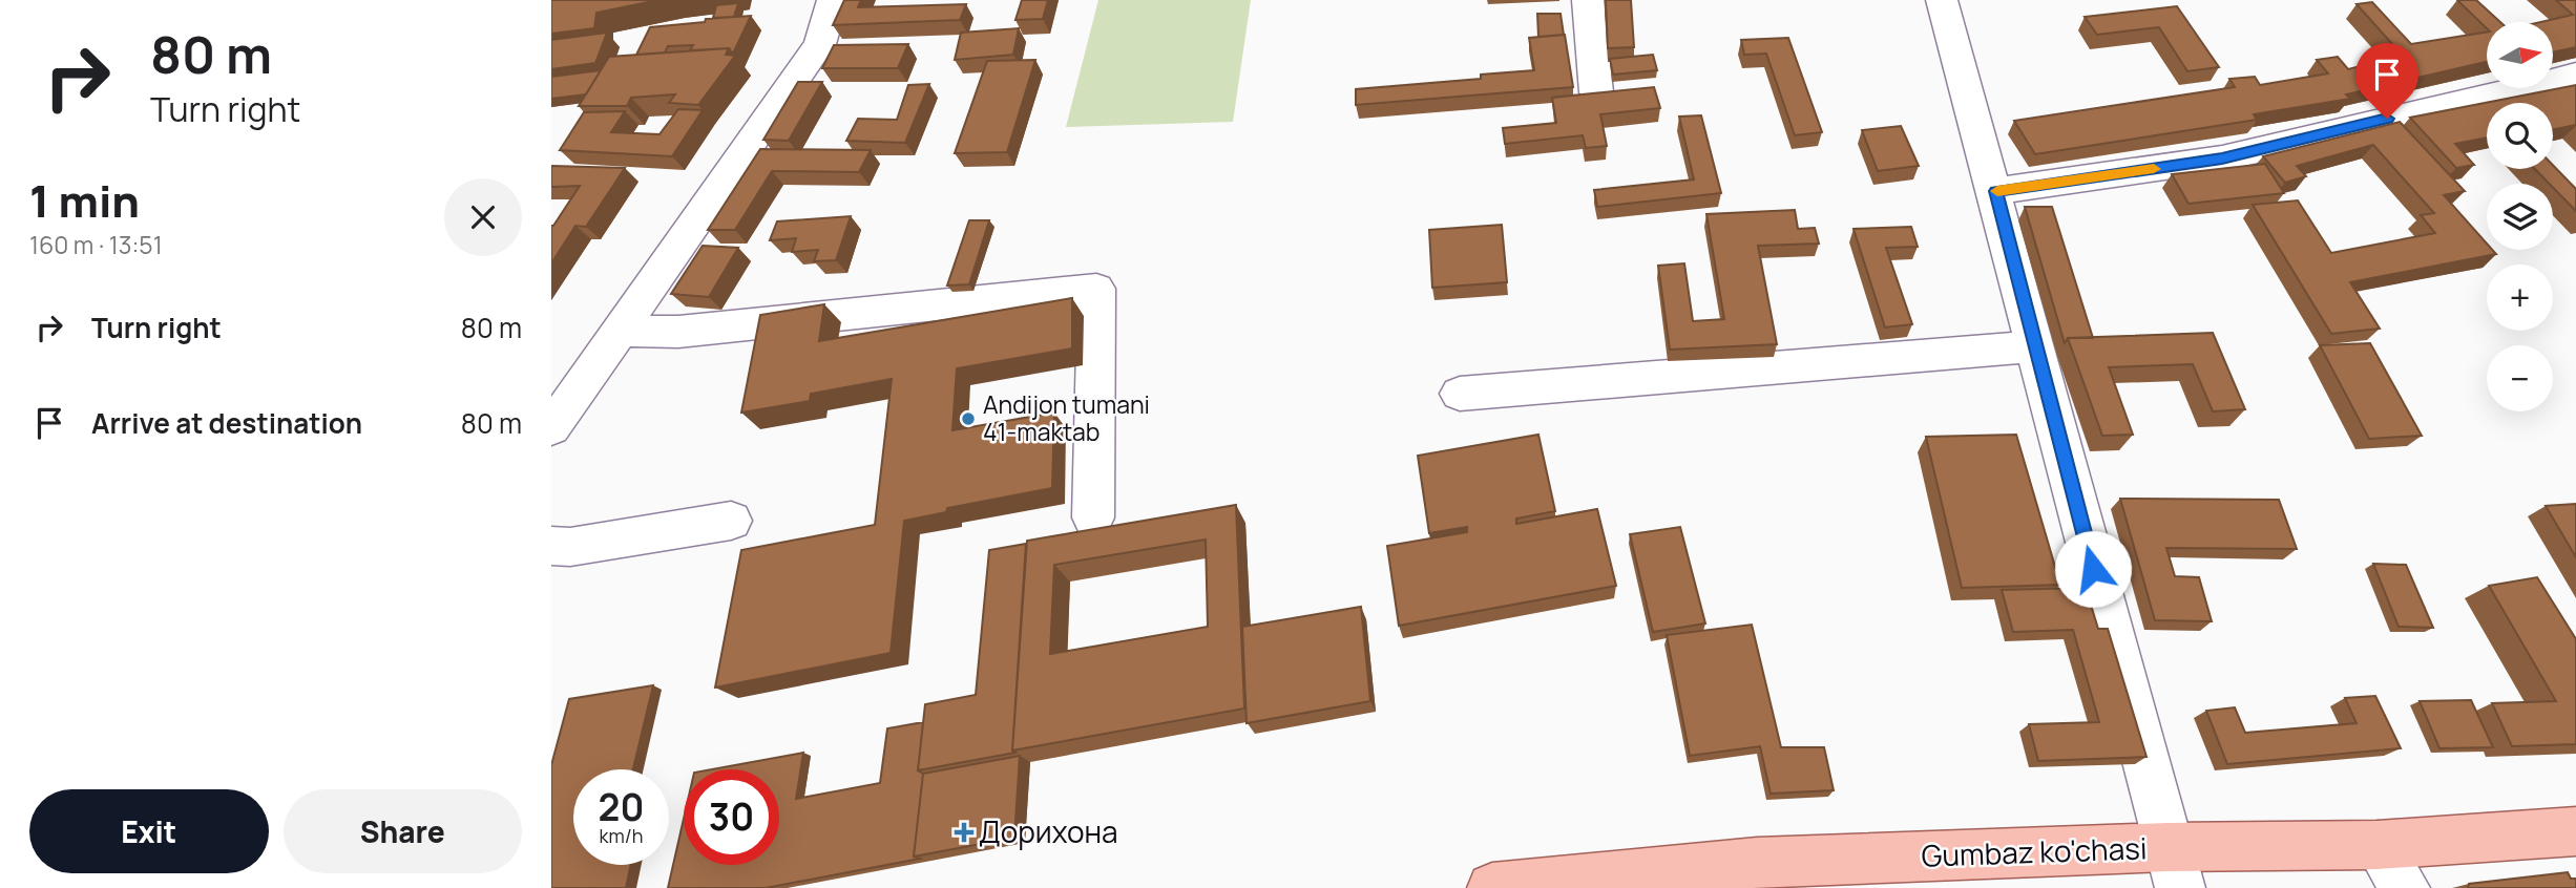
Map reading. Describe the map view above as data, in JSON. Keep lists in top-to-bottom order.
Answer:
{
  "streets": {
    "main road": ["Gumbaz ko'chasi"]
  },
  "places": {
    "other": ["Andijon tumani 41-maktab"],
    "health": ["Дорихона"]
  },
  "north": "right",
  "page": {
    "turn": ["80 m", "Turn right"],
    "map_buttons": ["+", "−"],
    "heading": ["1 min", "160 m · 13:51"],
    "list": [
      {
        "name": "Turn right",
        "value": "80 m"
      },
      {
        "name": "Arrive at destination",
        "value": "80 m"
      }
    ],
    "speed": "20 km/h",
    "limit": "30",
    "buttons": ["Exit", "Share"]
  }
}
